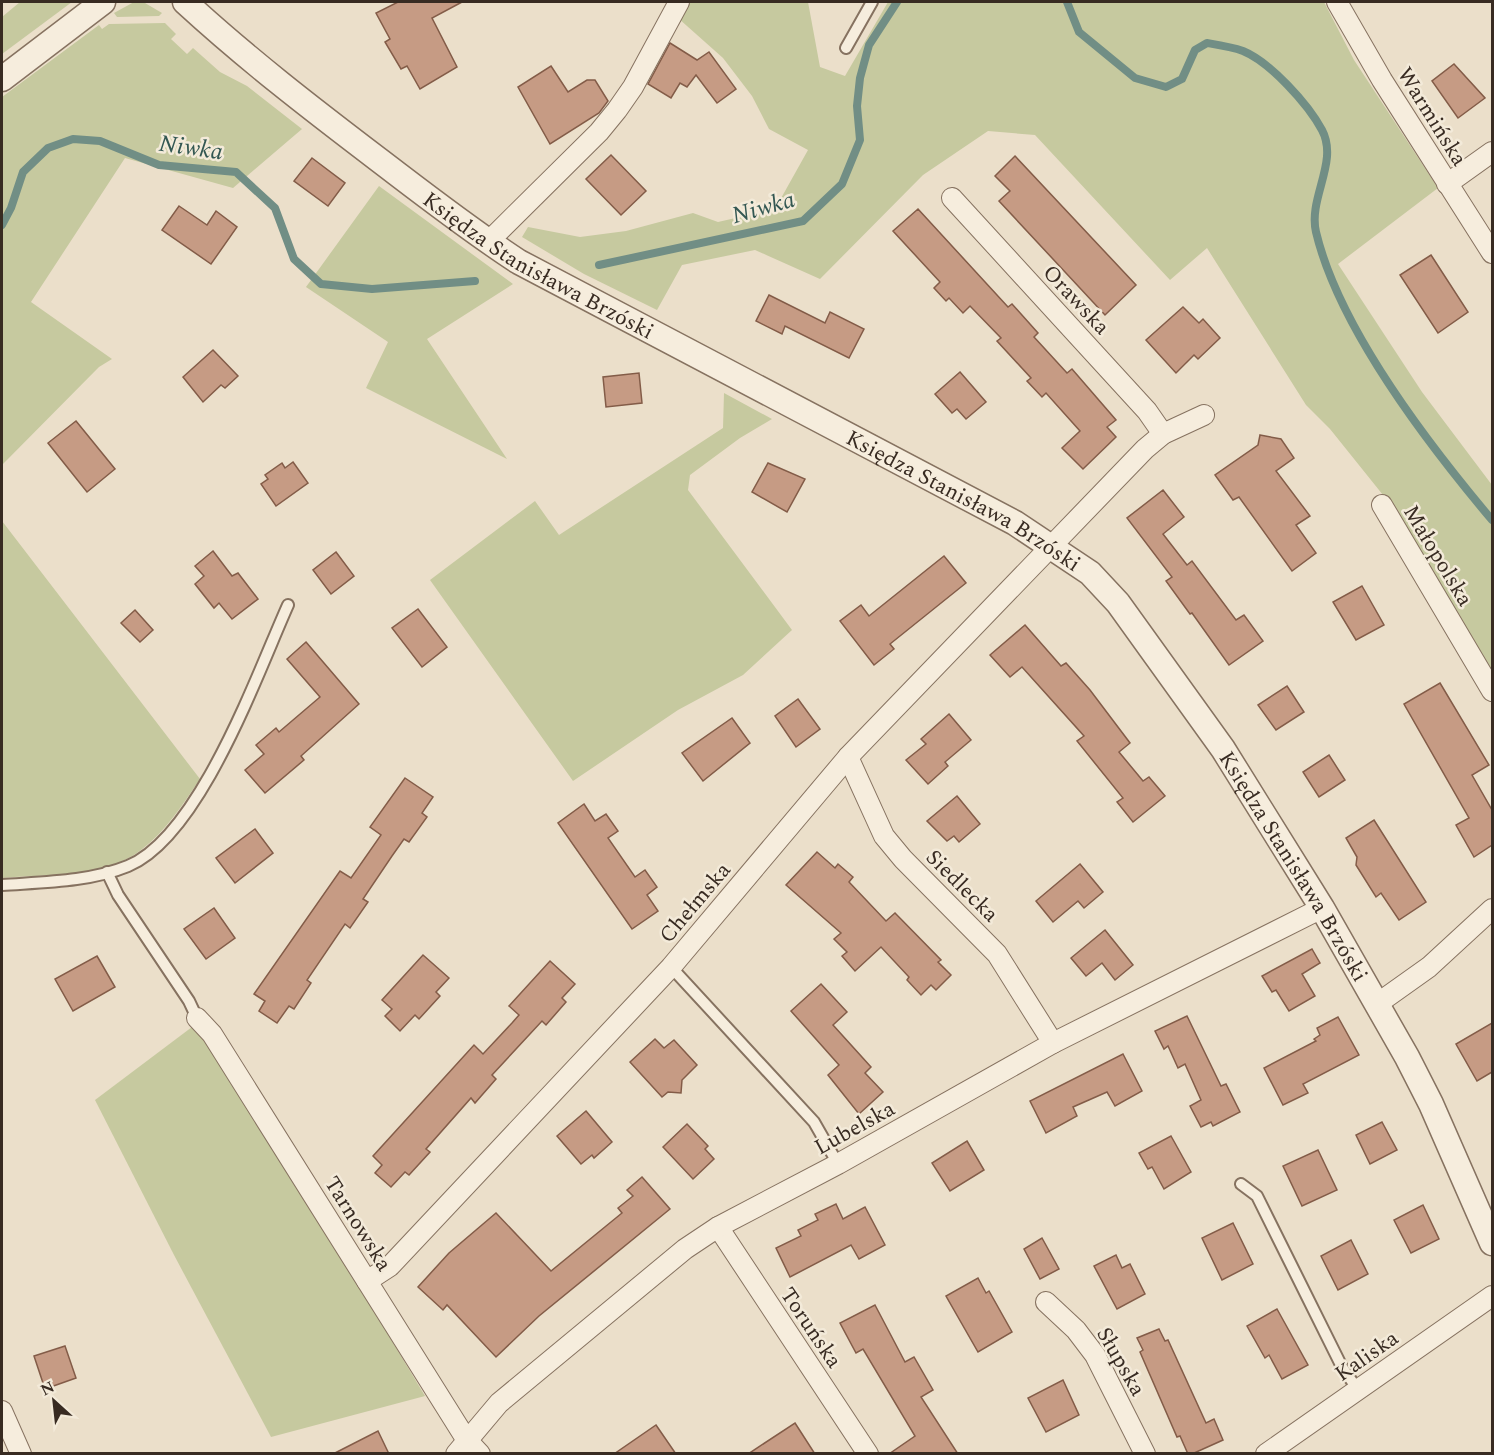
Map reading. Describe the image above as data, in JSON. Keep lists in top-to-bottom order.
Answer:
{
  "streets": {
    "street": [
      "Warmińska",
      "Księdza Stanisława Brzóski",
      "Orawska",
      "Małopolska",
      "Siedlecka",
      "Chełmska",
      "Lubelska",
      "Tarnowska",
      "Toruńska",
      "Kaliska",
      "Słupska"
    ]
  },
  "crossings": [
    ["Księdza Stanisława Brzóski", "Chełmska"],
    ["Księdza Stanisława Brzóski", "Lubelska"],
    ["Siedlecka", "Chełmska"],
    ["Siedlecka", "Lubelska"],
    ["Chełmska", "Tarnowska"],
    ["Lubelska", "Tarnowska"],
    ["Lubelska", "Toruńska"]
  ],
  "water": ["Niwka"],
  "north": "top left"
}
